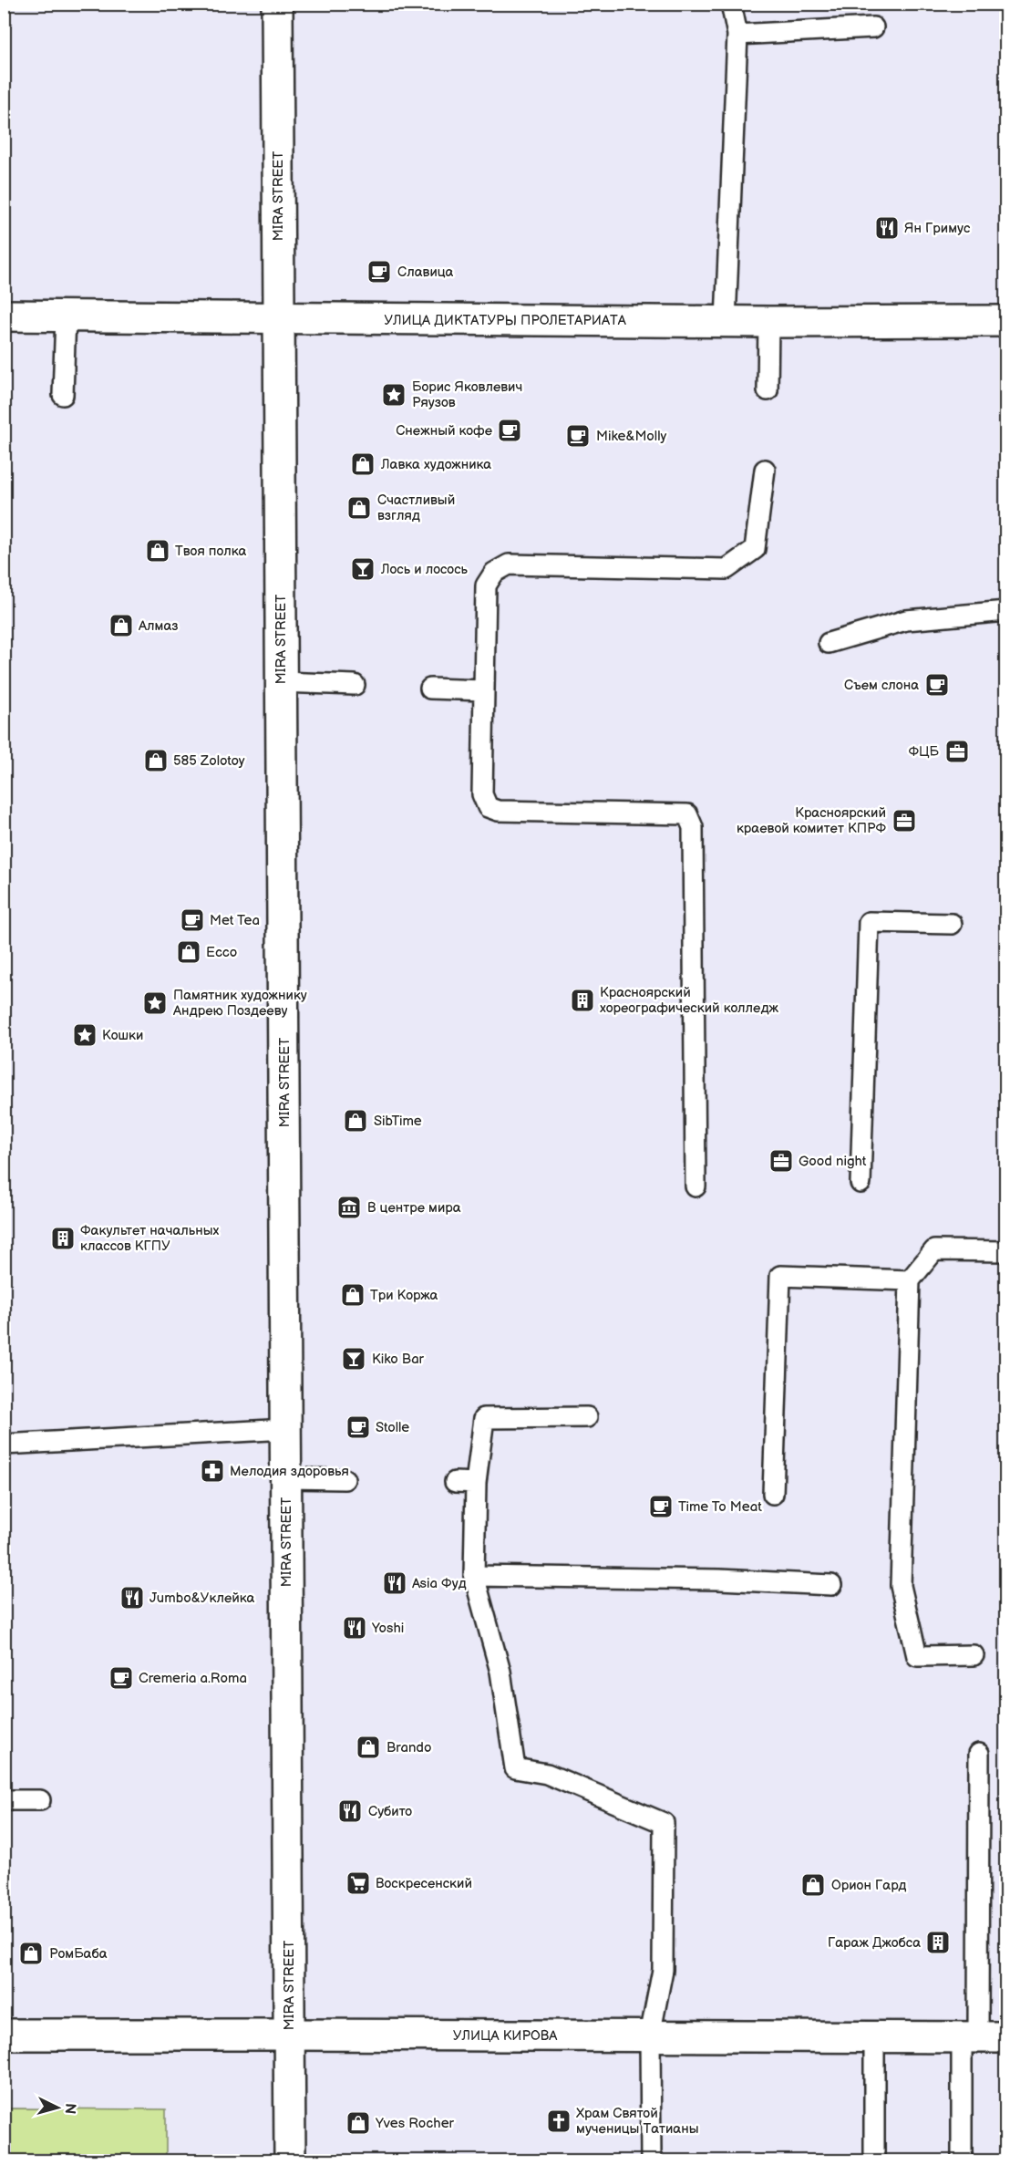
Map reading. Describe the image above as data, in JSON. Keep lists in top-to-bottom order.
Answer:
{
  "streets": {
    "main road": ["MIRA STREET", "УЛИЦА ДИКТАТУРЫ ПРОЛЕТАРИАТА", "УЛИЦА КИРОВА"]
  },
  "crossings": [
    ["MIRA STREET", "УЛИЦА ДИКТАТУРЫ ПРОЛЕТАРИАТА"],
    ["MIRA STREET", "УЛИЦА КИРОВА"]
  ],
  "places": {
    "restaurant": [
      "Ян Гримус",
      "Asia Фуд",
      "Jumbo&Уклейка",
      "Yoshi",
      "Субито"
    ],
    "cafe": [
      "Славица",
      "Снежный кофе",
      "Mike&Molly",
      "Съем слона",
      "Met Tea",
      "Stolle",
      "Time To Meat",
      "Cremeria a.Roma"
    ],
    "place": ["Борис Яковлевич Ряузов", "Памятник художнику Андрею Поздееву", "Кошки"],
    "shop": [
      "Лавка художника",
      "Счастливый взгляд",
      "Твоя полка",
      "Алмаз",
      "585 Zolotoy",
      "Ecco",
      "SibTime",
      "Три Коржа",
      "Brando",
      "Орион Гард",
      "РомБаба",
      "Yves Rocher"
    ],
    "bar": ["Лось и лосось", "Kiko Bar"],
    "office": ["ФЦБ", "Красноярский краевой комитет КПРФ", "Good night"],
    "building": ["Красноярский хореографический колледж", "Факультет начальных классов КГПУ", "Гараж Джобса"],
    "museum": ["В центре мира"],
    "pharmacy": ["Мелодия здоровья"],
    "supermarket": ["Воскресенский"],
    "church": ["Храм Святой мученицы Татианы"]
  },
  "north": "right"
}
